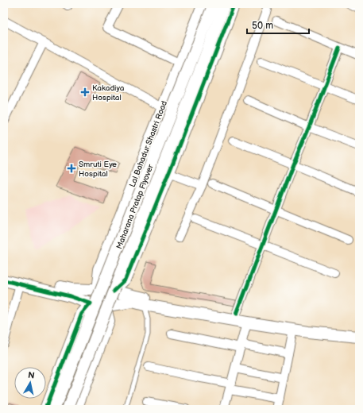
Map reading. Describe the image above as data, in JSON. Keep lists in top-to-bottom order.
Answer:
{
  "streets": {
    "main road": ["Lal Bahadur Shastri Road", "Maharana Pratap Flyover"]
  },
  "places": {
    "health": ["Kakadiya Hospital", "Smruti Eye Hospital"]
  },
  "scale_bar": "50 m",
  "north": "top"
}
